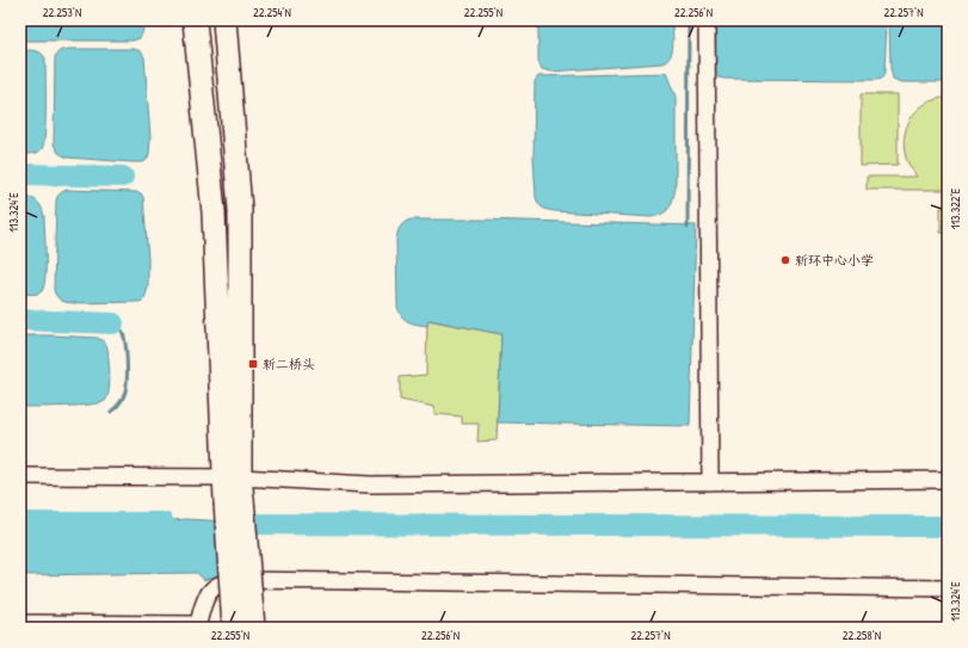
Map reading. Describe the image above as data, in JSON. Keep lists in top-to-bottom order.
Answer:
{
  "places": {
    "other": ["新环中心小学"],
    "transit": ["新二桥头"]
  },
  "coordinates": [
    "22.253°N",
    "22.254°N",
    "22.255°N",
    "22.256°N",
    "22.257°N",
    "113.322°E",
    "113.324°E",
    "22.258°N"
  ]
}
